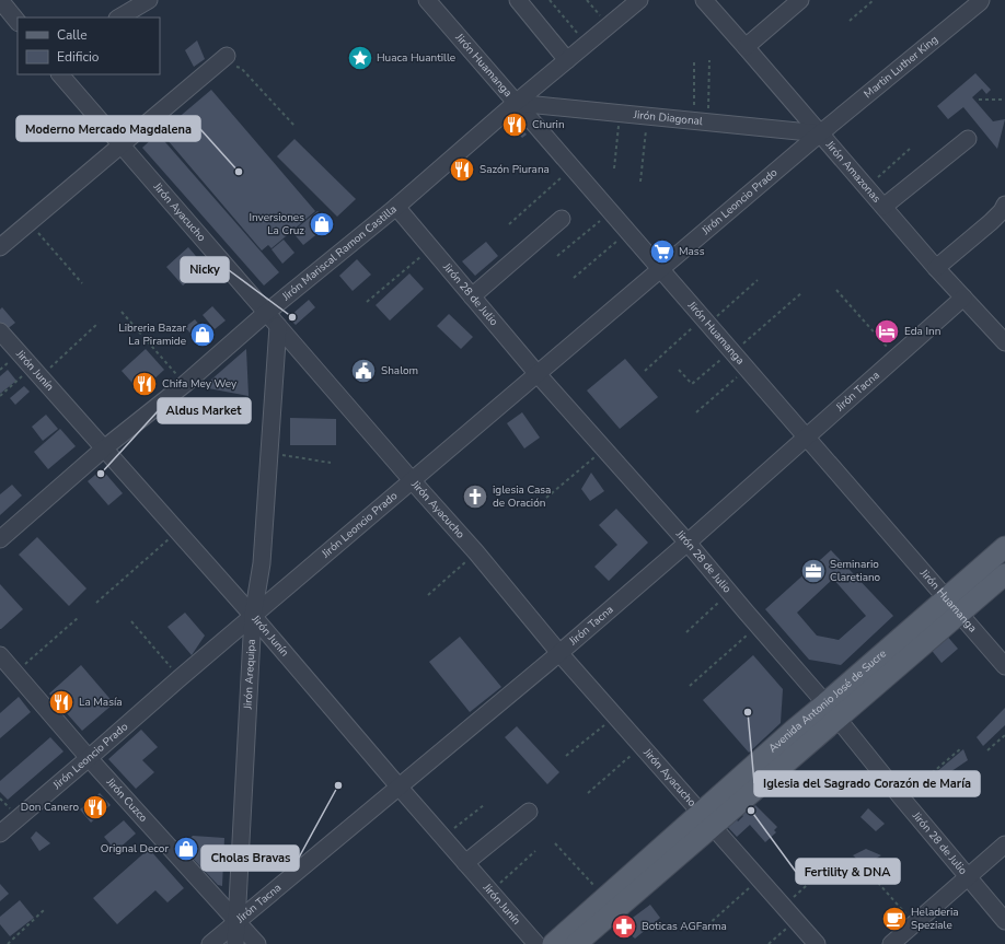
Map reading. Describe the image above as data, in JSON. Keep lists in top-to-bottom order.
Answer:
{
  "streets": {
    "main road": ["Avenida Antonio José de Sucre"],
    "street": [
      "Jirón Huamanga",
      "Martin Luther King",
      "Jirón Diagonal",
      "Jirón Amazonas",
      "Jirón Leoncio Prado",
      "Jirón Ayacucho",
      "Jirón Mariscal Ramon Castilla",
      "Jirón 28 de Julio",
      "Jirón Junín",
      "Jirón Tacna",
      "Jirón Arequipa",
      "Jirón Cuzco"
    ]
  },
  "crossings": [
    ["Jirón Huamanga", "Jirón Diagonal"],
    ["Jirón Huamanga", "Jirón Leoncio Prado"],
    ["Jirón Huamanga", "Jirón Mariscal Ramon Castilla"],
    ["Jirón Huamanga", "Jirón Tacna"],
    ["Jirón Huamanga", "Avenida Antonio José de Sucre"],
    ["Martin Luther King", "Jirón Diagonal"],
    ["Martin Luther King", "Jirón Amazonas"],
    ["Martin Luther King", "Jirón Leoncio Prado"],
    ["Jirón Diagonal", "Jirón Amazonas"],
    ["Jirón Diagonal", "Jirón Leoncio Prado"],
    ["Jirón Diagonal", "Jirón Mariscal Ramon Castilla"],
    ["Jirón Amazonas", "Jirón Leoncio Prado"],
    ["Jirón Amazonas", "Jirón Tacna"],
    ["Jirón Leoncio Prado", "Jirón Ayacucho"],
    ["Jirón Leoncio Prado", "Jirón 28 de Julio"],
    ["Jirón Leoncio Prado", "Jirón Junín"],
    ["Jirón Leoncio Prado", "Jirón Arequipa"],
    ["Jirón Leoncio Prado", "Jirón Cuzco"],
    ["Jirón Ayacucho", "Jirón Mariscal Ramon Castilla"],
    ["Jirón Ayacucho", "Jirón Tacna"],
    ["Jirón Ayacucho", "Jirón Arequipa"],
    ["Jirón Ayacucho", "Avenida Antonio José de Sucre"],
    ["Jirón Mariscal Ramon Castilla", "Jirón 28 de Julio"],
    ["Jirón Mariscal Ramon Castilla", "Jirón Junín"],
    ["Jirón 28 de Julio", "Jirón Tacna"],
    ["Jirón 28 de Julio", "Avenida Antonio José de Sucre"],
    ["Jirón Junín", "Jirón Tacna"],
    ["Jirón Junín", "Jirón Arequipa"],
    ["Jirón Tacna", "Jirón Arequipa"],
    ["Jirón Tacna", "Jirón Cuzco"],
    ["Jirón Arequipa", "Jirón Cuzco"]
  ],
  "places": {
    "place": ["Huaca Huantille"],
    "restaurant": [
      "Churin",
      "Sazón Piurana",
      "Chifa Mey Wey",
      "La Masía",
      "Don Canero"
    ],
    "other": [
      "Moderno Mercado Magdalena",
      "Nicky",
      "Aldus Market",
      "Iglesia del Sagrado Corazón de María",
      "Cholas Bravas",
      "Fertility & DNA"
    ],
    "shop": ["Inversiones La Cruz", "Libreria Bazar La Piramide", "Orignal Decor"],
    "supermarket": ["Mass"],
    "hotel": ["Eda Inn"],
    "public building": ["Shalom"],
    "church": ["iglesia Casa de Oración"],
    "office": ["Seminario Claretiano"],
    "cafe": ["Heladeria Speziale"],
    "pharmacy": ["Boticas AGFarma"]
  },
  "legend": ["Calle", "Edificio"]
}
